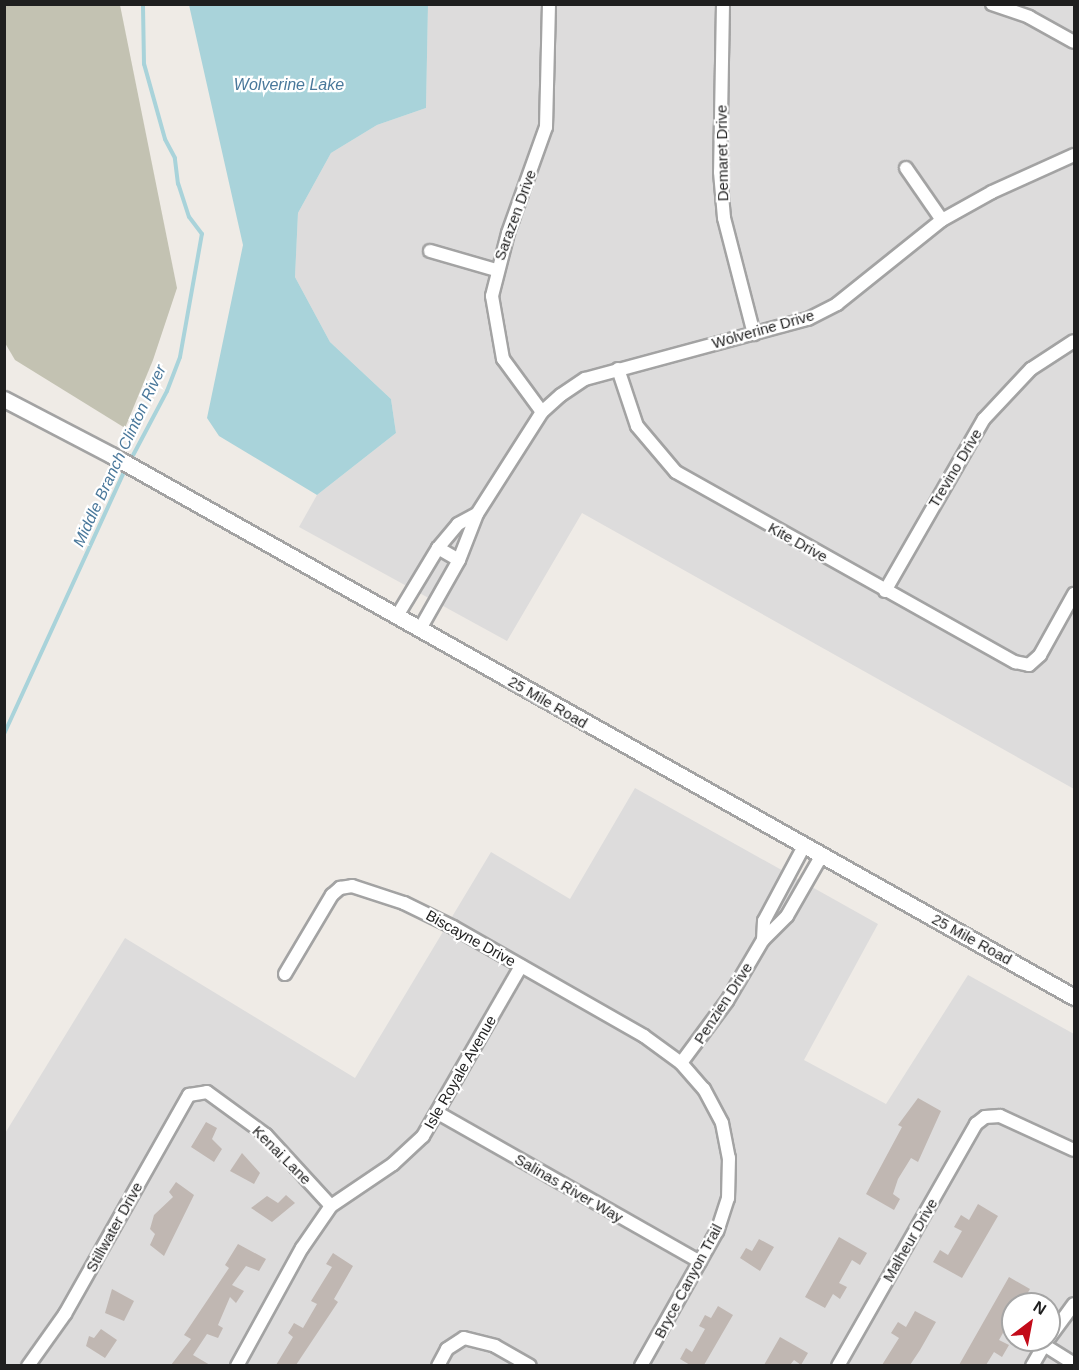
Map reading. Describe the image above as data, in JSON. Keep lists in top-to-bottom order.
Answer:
{
  "streets": {
    "street": [
      "Demaret Drive",
      "Sarazen Drive",
      "Wolverine Drive",
      "Trevino Drive",
      "Kite Drive",
      "25 Mile Road",
      "Biscayne Drive",
      "Penzien Drive",
      "Isle Royale Avenue",
      "Kenai Lane",
      "Salinas River Way",
      "Stillwater Drive",
      "Malheur Drive",
      "Bryce Canyon Trail"
    ]
  },
  "crossings": [
    ["Demaret Drive", "Wolverine Drive"],
    ["Sarazen Drive", "Wolverine Drive"],
    ["Wolverine Drive", "Kite Drive"],
    ["Wolverine Drive", "25 Mile Road"],
    ["Trevino Drive", "Kite Drive"],
    ["25 Mile Road", "Penzien Drive"],
    ["Biscayne Drive", "Penzien Drive"],
    ["Biscayne Drive", "Isle Royale Avenue"],
    ["Biscayne Drive", "Bryce Canyon Trail"],
    ["Penzien Drive", "Bryce Canyon Trail"],
    ["Isle Royale Avenue", "Kenai Lane"],
    ["Isle Royale Avenue", "Salinas River Way"],
    ["Kenai Lane", "Stillwater Drive"],
    ["Salinas River Way", "Bryce Canyon Trail"]
  ],
  "water": ["Wolverine Lake", "Middle Branch Clinton River"],
  "north": "top right"
}
